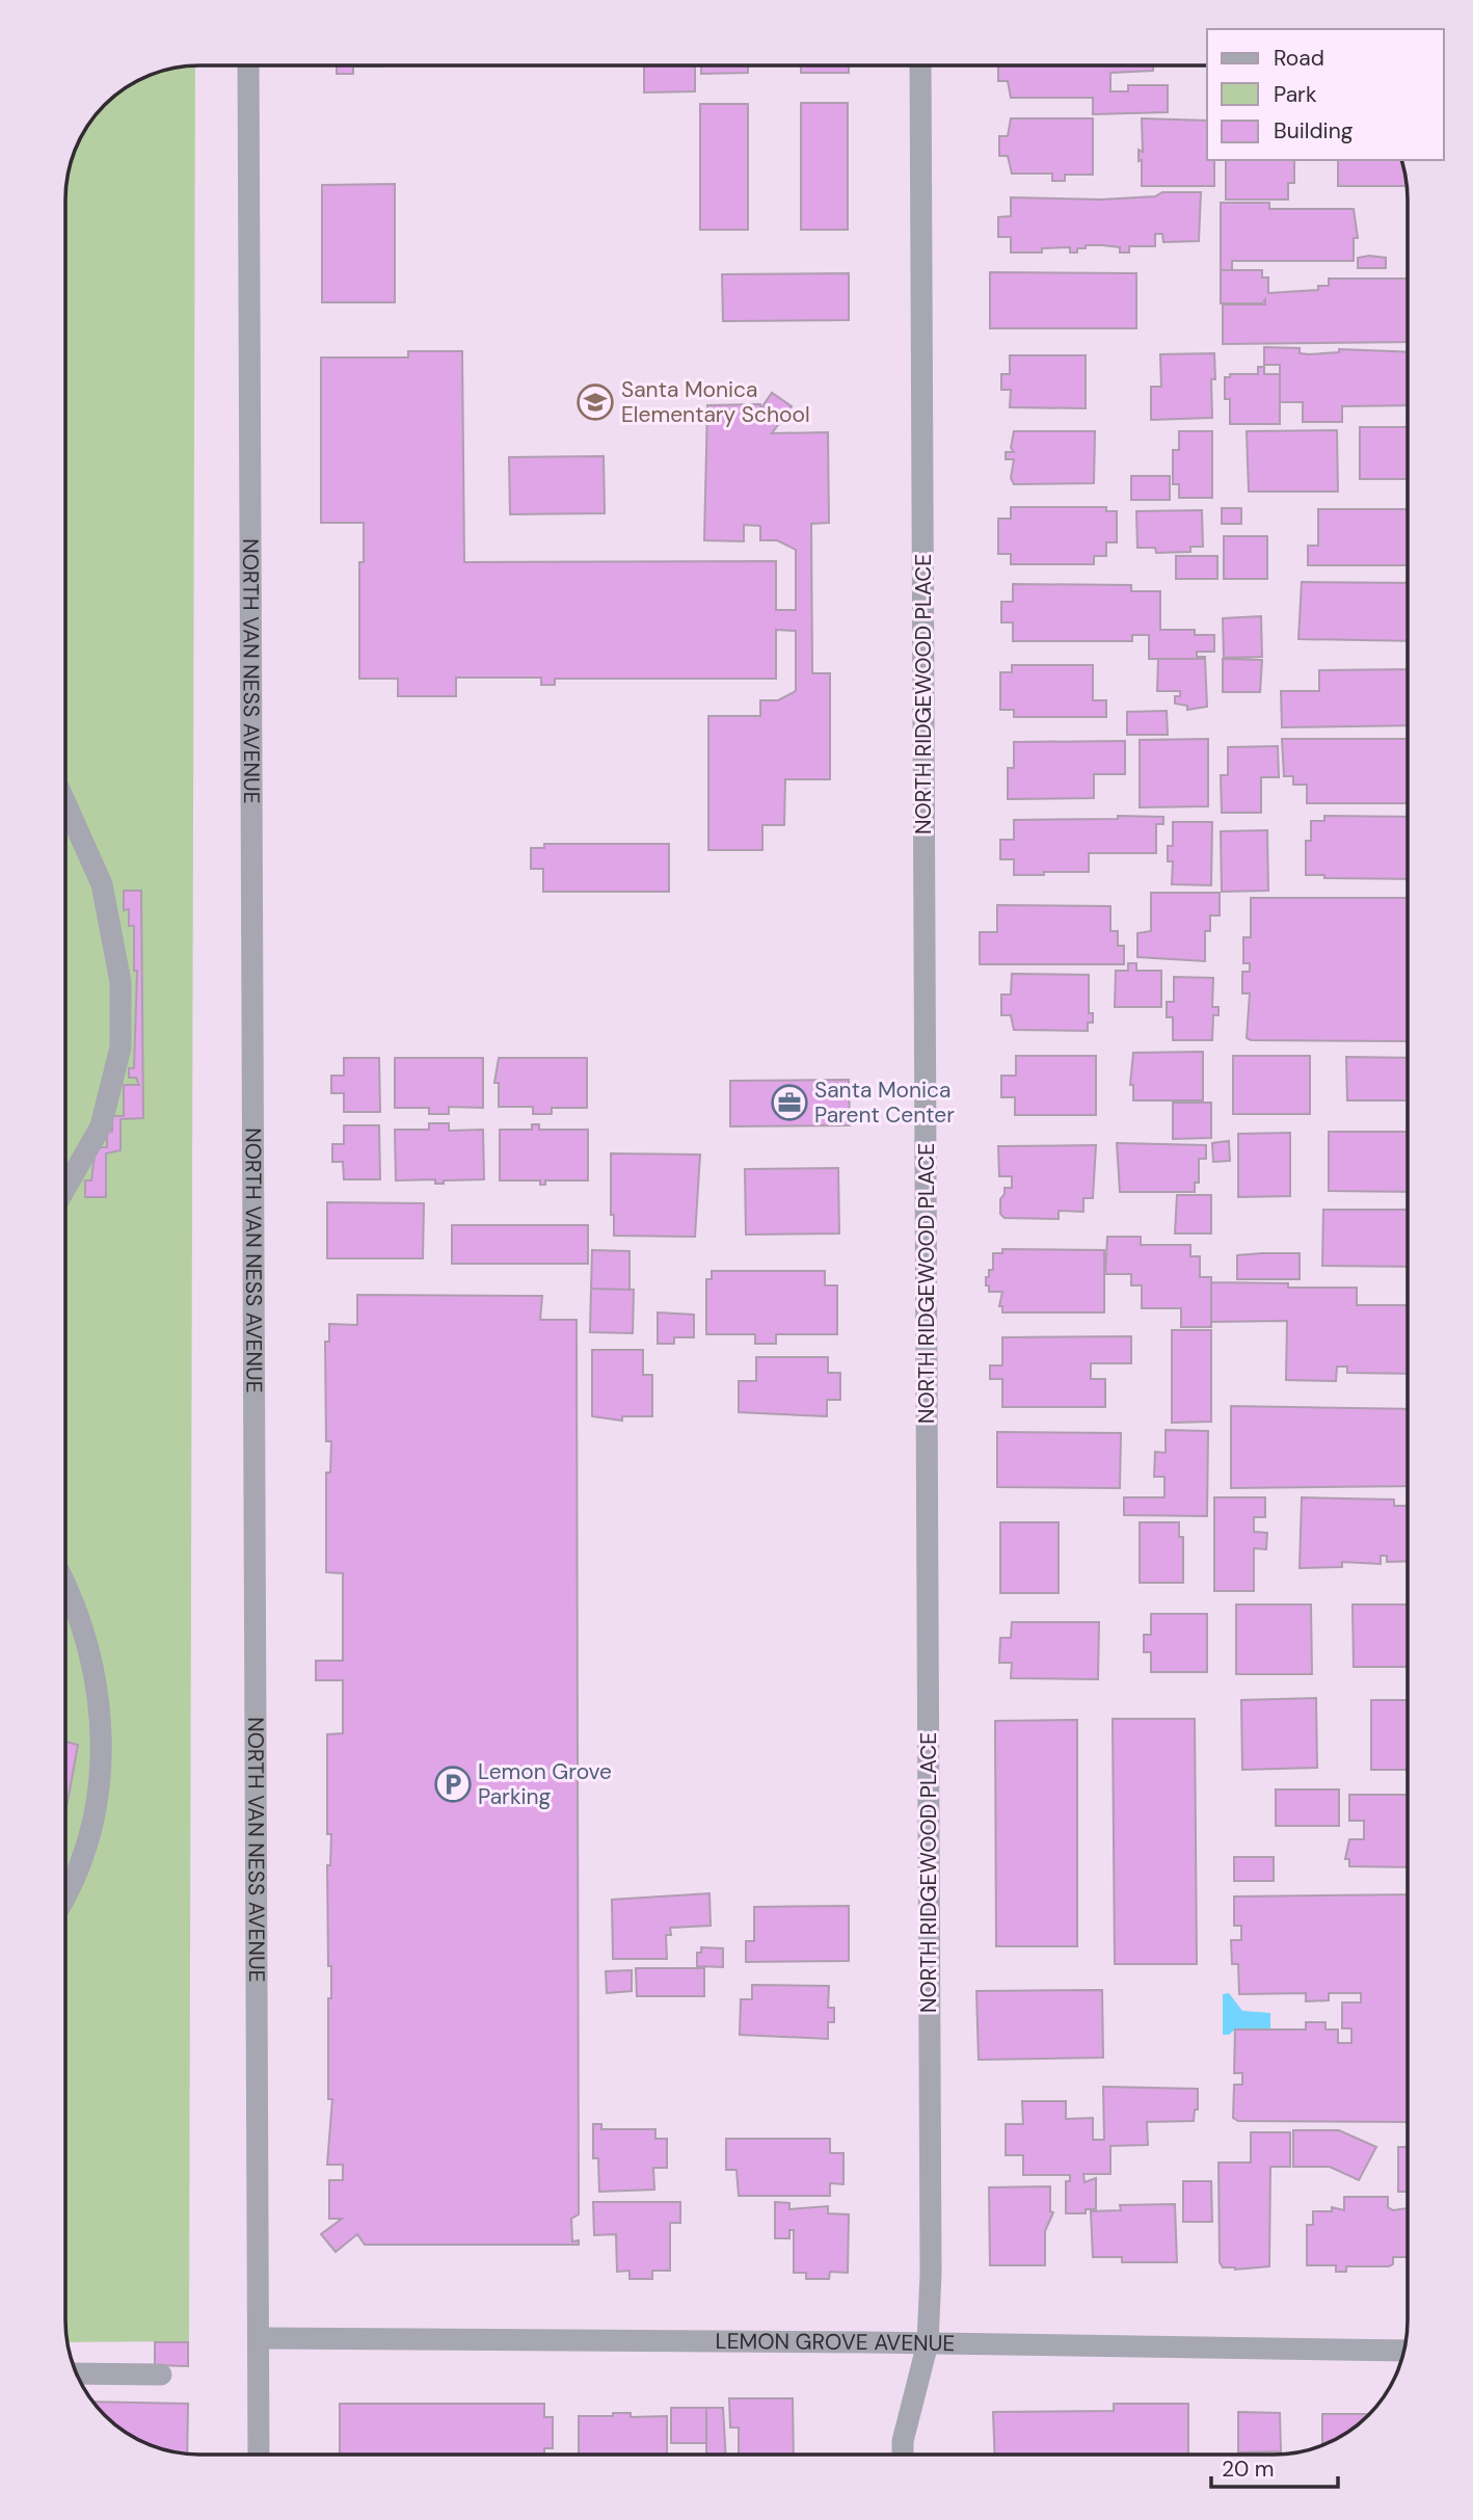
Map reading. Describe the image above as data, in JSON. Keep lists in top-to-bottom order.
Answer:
{
  "streets": {
    "street": ["NORTH VAN NESS AVENUE", "NORTH RIDGEWOOD PLACE", "LEMON GROVE AVENUE"]
  },
  "crossings": [
    ["NORTH VAN NESS AVENUE", "LEMON GROVE AVENUE"],
    ["NORTH RIDGEWOOD PLACE", "LEMON GROVE AVENUE"]
  ],
  "places": {
    "school or university": ["Santa Monica Elementary School"],
    "office": ["Santa Monica Parent Center"],
    "parking": ["Lemon Grove Parking"]
  },
  "legend": ["Road", "Park", "Building"],
  "scale_bar": "20 m"
}
